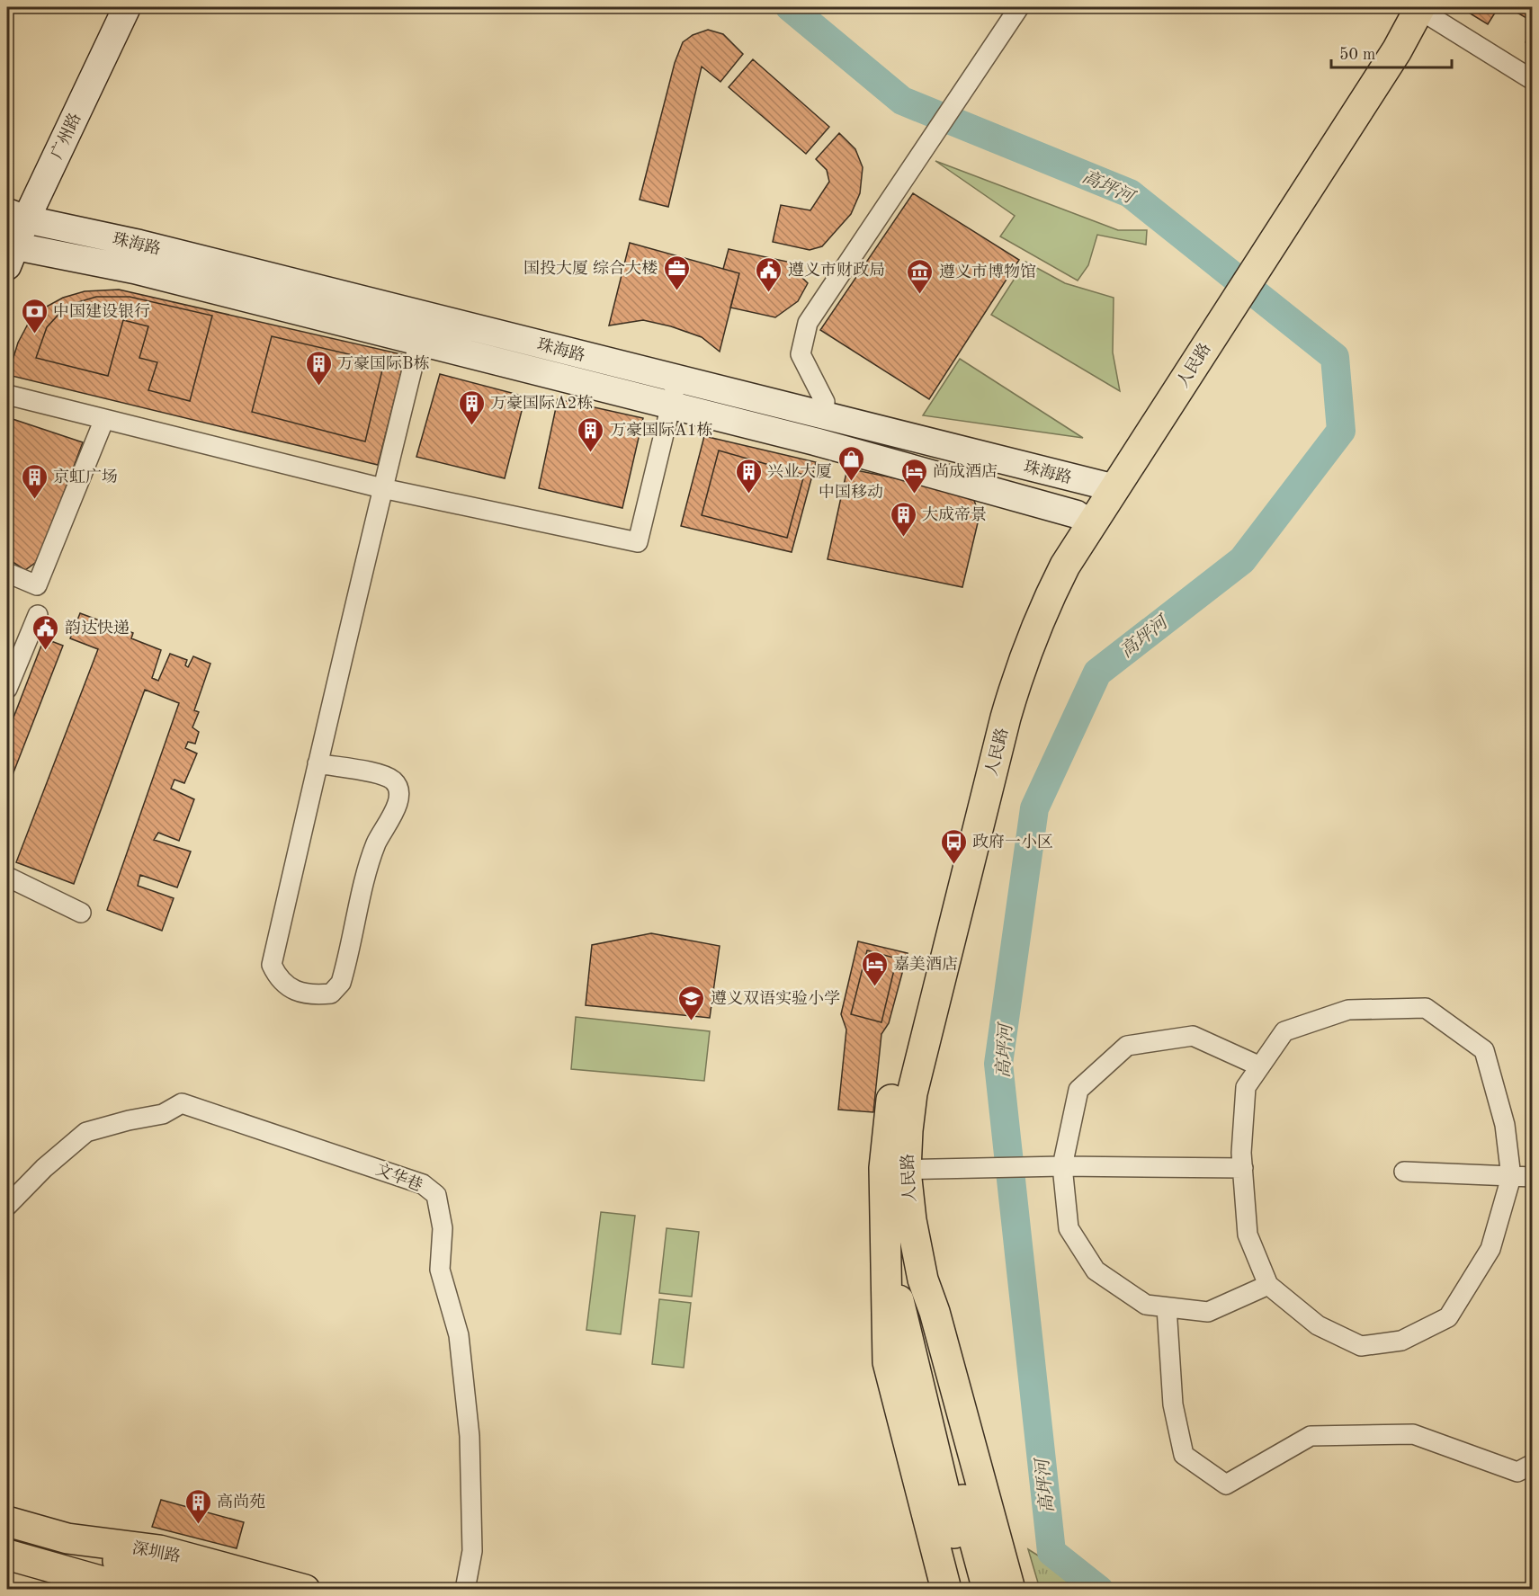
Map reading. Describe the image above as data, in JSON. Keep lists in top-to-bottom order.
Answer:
{
  "streets": {
    "main road": ["人民路", "深圳路"],
    "street": ["广州路", "珠海路", "文华巷"]
  },
  "crossings": [
    ["广州路", "珠海路"],
    ["珠海路", "人民路"]
  ],
  "water": ["高坪河"],
  "places": {
    "office": ["国投大厦 综合大楼"],
    "public building": ["遵义市财政局", "韵达快递"],
    "museum": ["遵义市博物馆"],
    "bank": ["中国建设银行"],
    "building": [
      "万豪国际B栋",
      "万豪国际A2栋",
      "万豪国际A1栋",
      "兴业大厦",
      "京虹广场",
      "大成帝景",
      "高尚苑"
    ],
    "shop": ["中国移动"],
    "hotel": ["尚成酒店", "嘉美酒店"],
    "bus stop": ["政府一小区"],
    "school or university": ["遵义双语实验小学"]
  },
  "scale_bar": "50 m"
}
